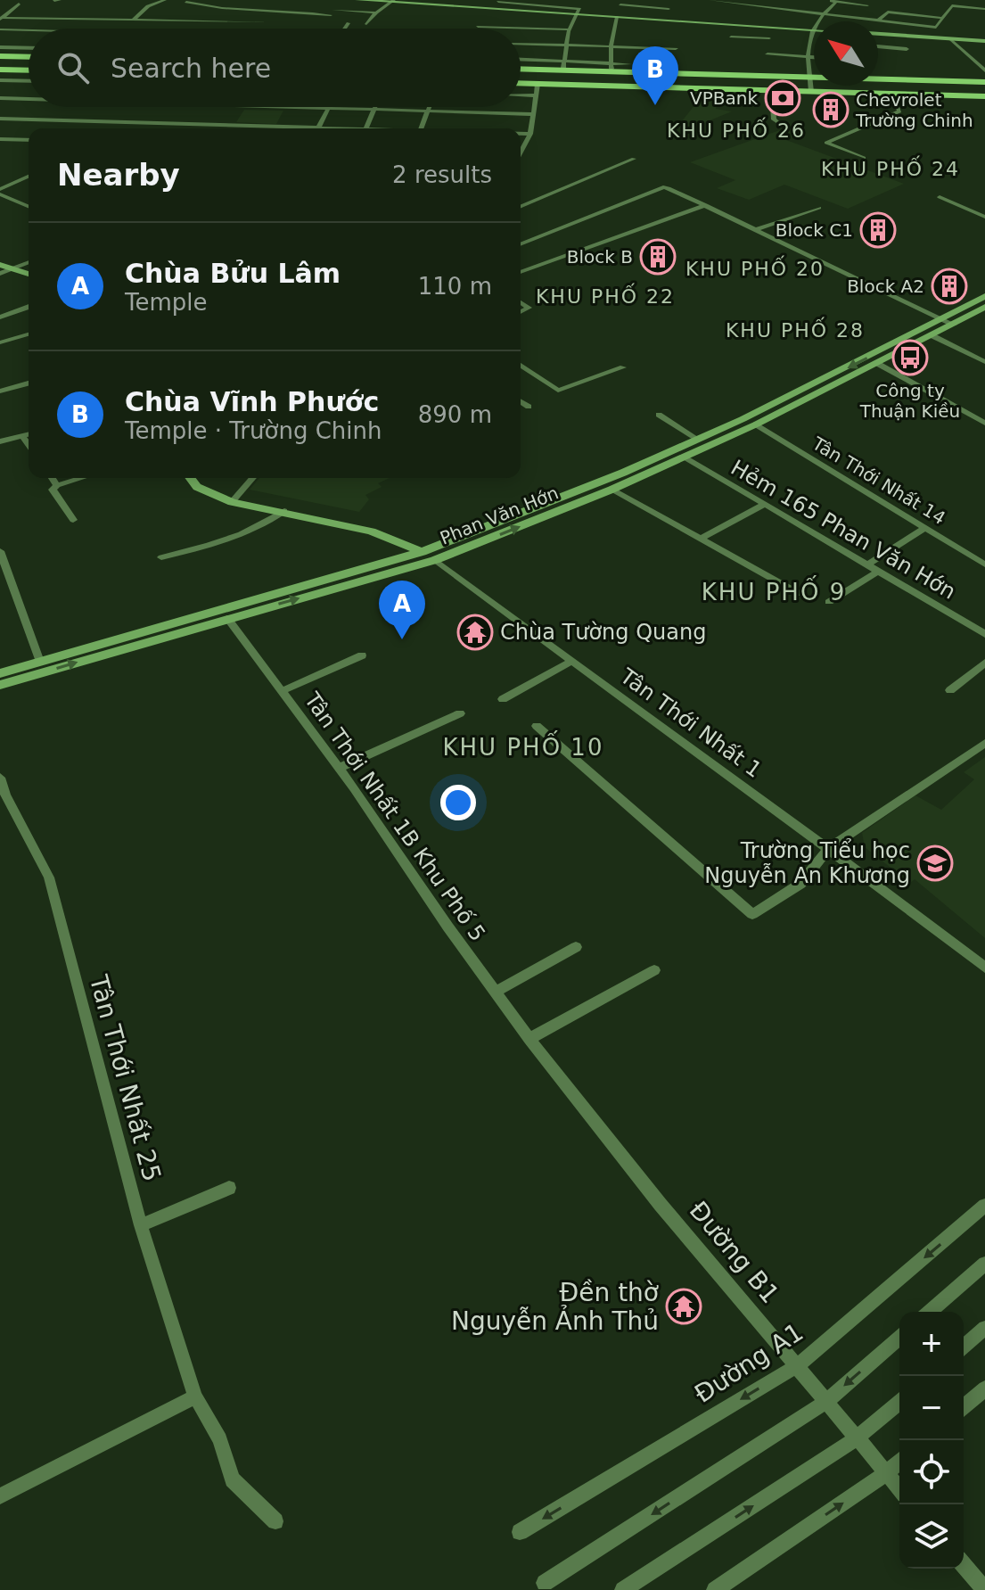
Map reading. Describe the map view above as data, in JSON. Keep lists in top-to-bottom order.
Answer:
{
  "streets": {
    "main road": ["Phan Văn Hớn", "Tân Thới Nhất 1"],
    "street": [
      "Tân Thới Nhất 14",
      "Hẻm 165 Phan Văn Hớn",
      "Tân Thới Nhất 1B Khu Phố 5",
      "Tân Thới Nhất 25",
      "Đường B1",
      "Đường A1"
    ]
  },
  "crossings": [
    ["Tân Thới Nhất 14", "Phan Văn Hớn"],
    ["Phan Văn Hớn", "Hẻm 165 Phan Văn Hớn"],
    ["Phan Văn Hớn", "Tân Thới Nhất 1"],
    ["Phan Văn Hớn", "Tân Thới Nhất 1B Khu Phố 5"],
    ["Tân Thới Nhất 1B Khu Phố 5", "Đường B1"],
    ["Đường B1", "Đường A1"]
  ],
  "districts": [
    "KHU PHỐ 26",
    "KHU PHỐ 24",
    "KHU PHỐ 20",
    "KHU PHỐ 22",
    "KHU PHỐ 28",
    "KHU PHỐ 9",
    "KHU PHỐ 10"
  ],
  "places": {
    "bank": ["VPBank"],
    "building": [
      "Chevrolet Trường Chinh",
      "Block C1",
      "Block B",
      "Block A2"
    ],
    "bus stop": ["Công ty Thuận Kiều"],
    "temple": ["Chùa Tường Quang", "Đền thờ Nguyễn Ảnh Thủ"],
    "school or university": ["Trường Tiểu học Nguyễn An Khương"]
  },
  "north": "top left",
  "page": {
    "search": "Search here",
    "pins": ["B", "A"],
    "heading": ["Nearby", "2 results"],
    "list": [
      {
        "mark": "A",
        "name": "Chùa Bửu Lâm",
        "note": "Temple",
        "value": "110 m"
      },
      {
        "mark": "B",
        "name": "Chùa Vĩnh Phước",
        "note": "Temple · Trường Chinh",
        "value": "890 m"
      }
    ],
    "map_buttons": ["+", "−"]
  }
}
